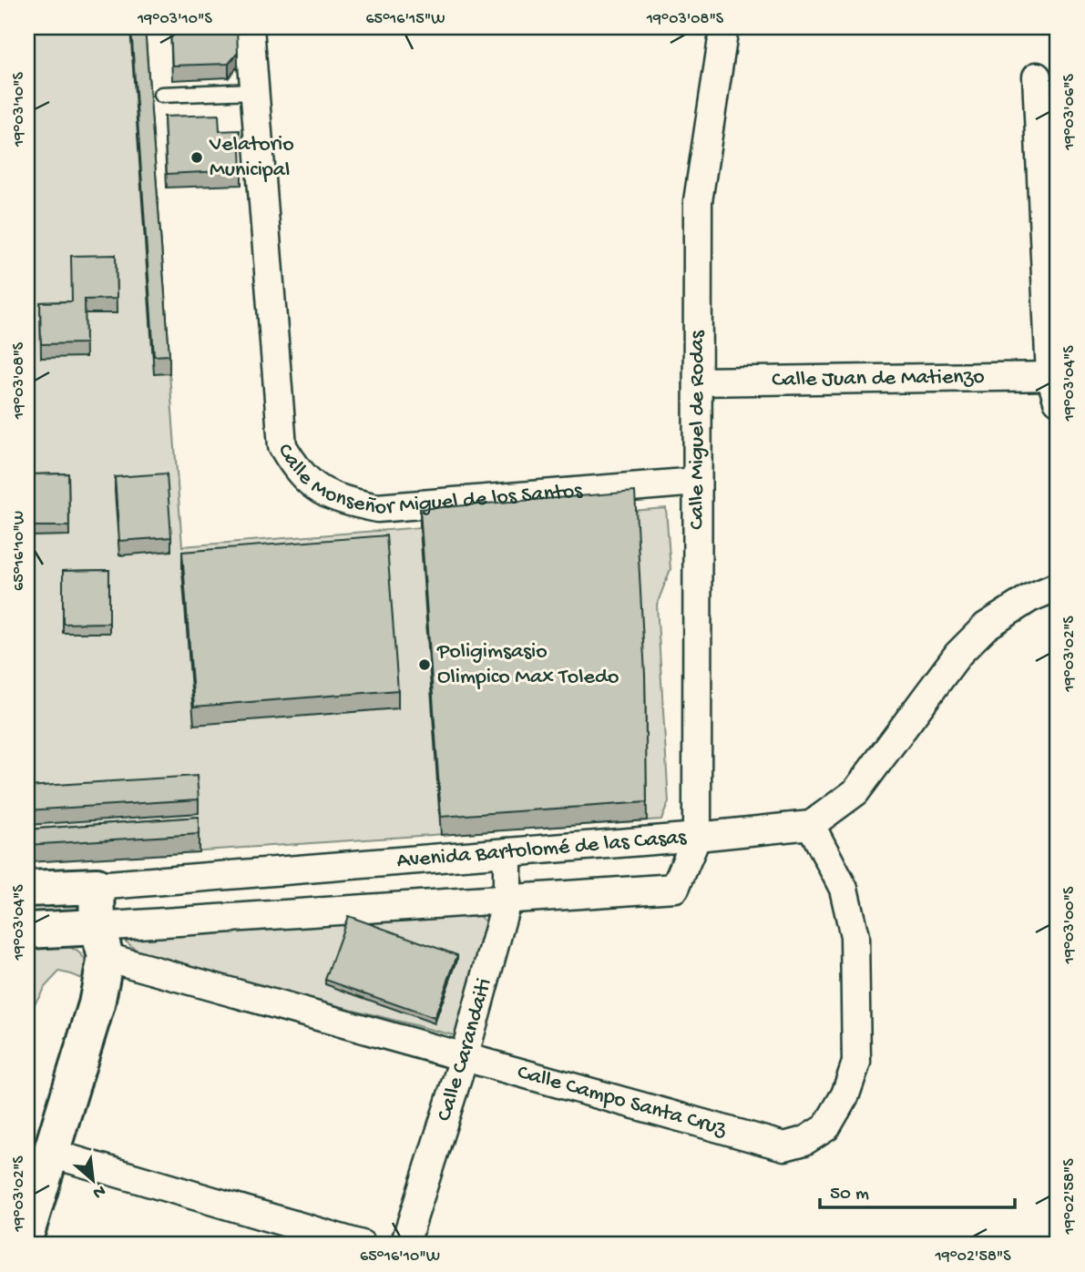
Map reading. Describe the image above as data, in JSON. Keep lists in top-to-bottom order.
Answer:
{
  "streets": {
    "main road": ["Avenida Bartolomé de las Casas"],
    "street": [
      "Calle Juan de Matienzo",
      "Calle Miguel de Rodas",
      "Calle Monseñor Miguel de los Santos",
      "Calle Carandaiti",
      "Calle Campo Santa Cruz"
    ]
  },
  "crossings": [
    ["Calle Juan de Matienzo", "Calle Miguel de Rodas"],
    ["Calle Miguel de Rodas", "Calle Monseñor Miguel de los Santos"],
    ["Calle Miguel de Rodas", "Avenida Bartolomé de las Casas"],
    ["Avenida Bartolomé de las Casas", "Calle Carandaiti"],
    ["Avenida Bartolomé de las Casas", "Calle Campo Santa Cruz"],
    ["Calle Carandaiti", "Calle Campo Santa Cruz"]
  ],
  "places": ["Velatorio Municipal", "Poligimsasio Olimpico Max Toledo"],
  "scale_bar": "50 m",
  "north": "bottom right",
  "coordinates": [
    "19°03'10\"S",
    "65°16'15\"W",
    "19°03'08\"S",
    "19°03'06\"S",
    "19°03'04\"S",
    "65°16'10\"W",
    "19°03'02\"S",
    "19°03'00\"S",
    "19°02'58\"S"
  ]
}
